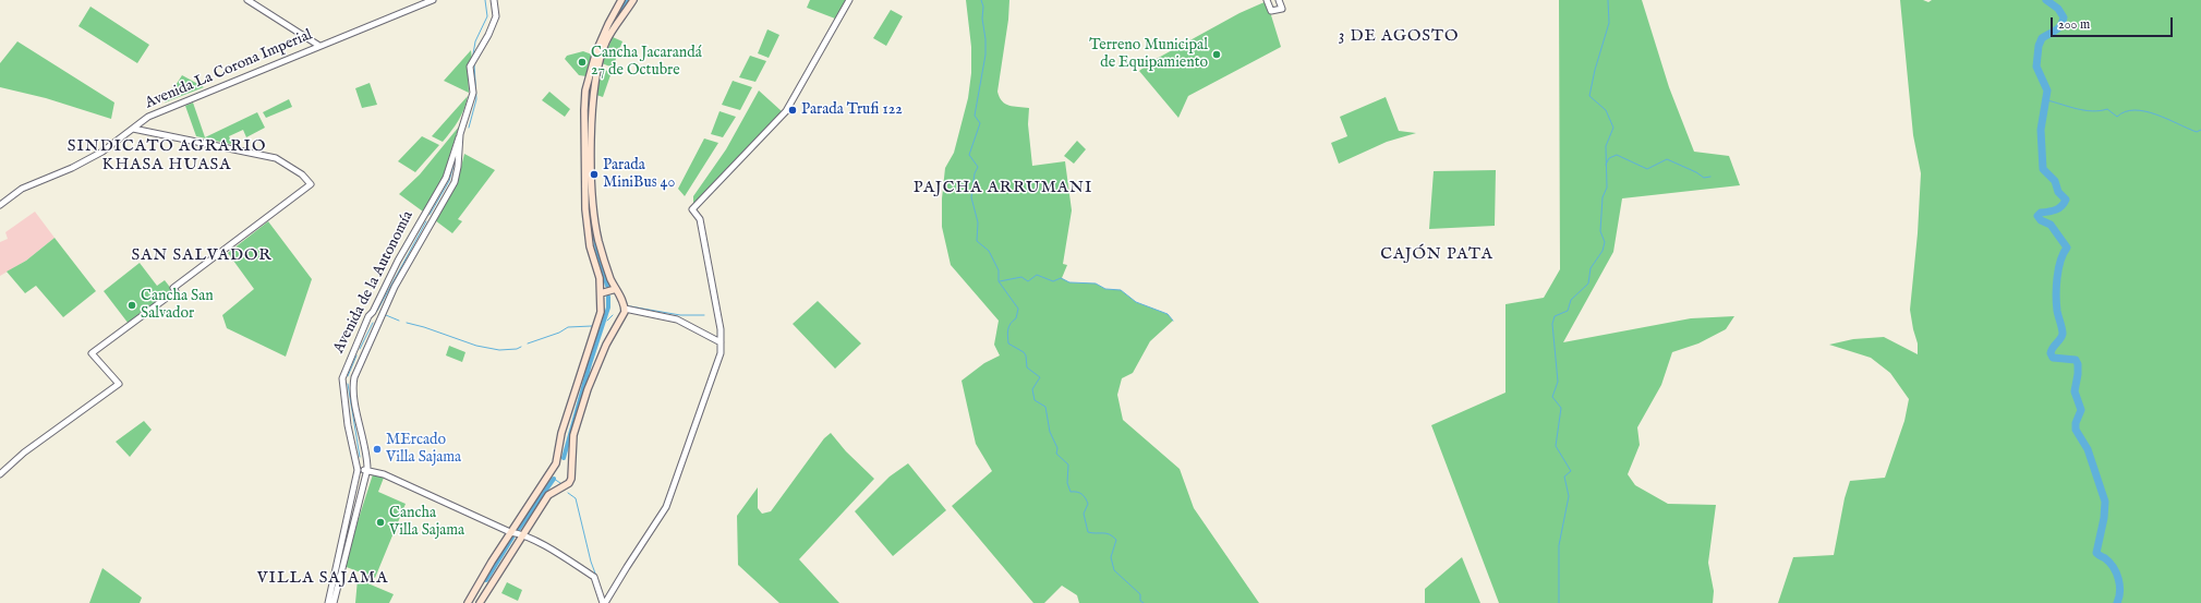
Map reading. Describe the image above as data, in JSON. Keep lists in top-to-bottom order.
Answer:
{
  "streets": {
    "street": ["Avenida La Corona Imperial", "Avenida de la Autonomía"]
  },
  "districts": [
    "3 DE AGOSTO",
    "SINDICATO AGRARIO KHASA HUASA",
    "PAJCHA ARRUMANI",
    "CAJÓN PATA",
    "SAN SALVADOR",
    "VILLA SAJAMA"
  ],
  "places": [
    "Terreno Municipal de Equipamiento",
    "Cancha Jacarandá 27 de Octubre",
    "Parada Trufi 122",
    "Parada MiniBus 40",
    "Cancha San Salvador",
    "MErcado Villa Sajama",
    "Cancha Villa Sajama"
  ],
  "scale_bar": "200 m"
}
